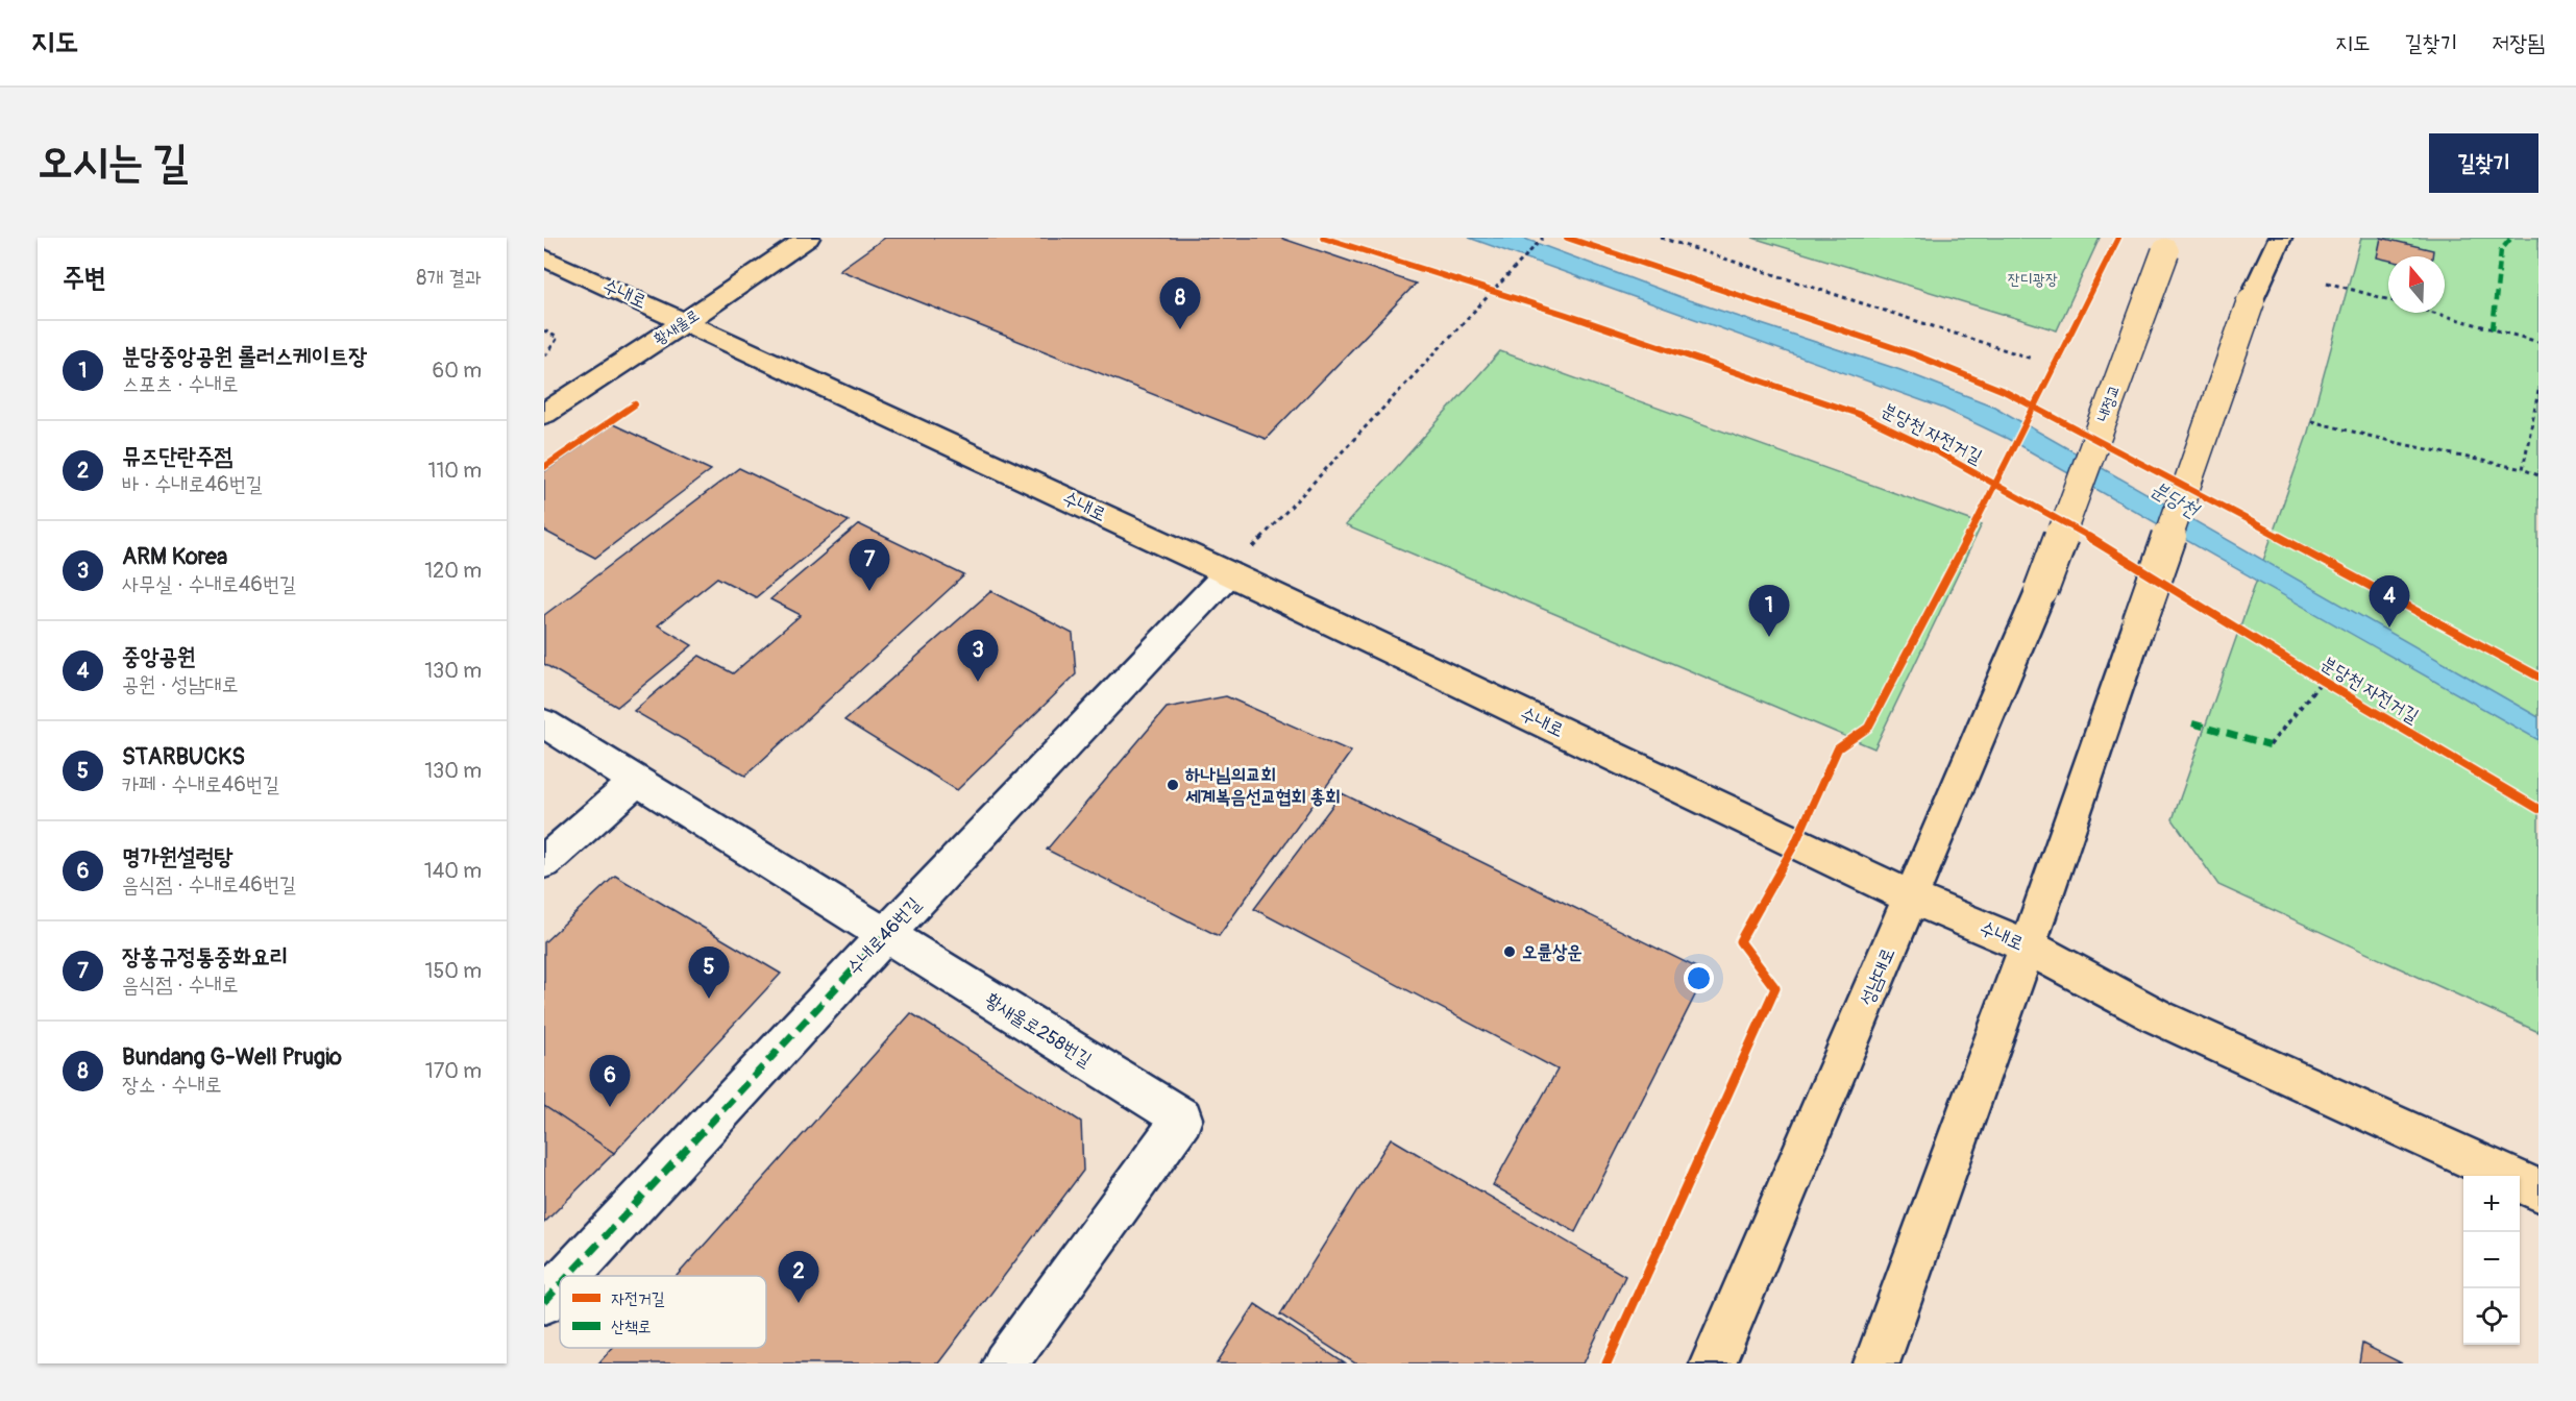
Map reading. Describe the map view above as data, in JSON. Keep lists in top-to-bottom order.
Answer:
{
  "streets": {
    "main road": [
      "수내로",
      "황새울로",
      "내정교",
      "성남대로"
    ],
    "street": ["수내로46번길", "황새울로258번길"],
    "cycle path": ["분당천 자전거길"]
  },
  "crossings": [
    ["수내로", "황새울로"],
    ["수내로", "수내로46번길"],
    ["수내로", "성남대로"],
    ["내정교", "성남대로"],
    ["수내로46번길", "황새울로258번길"]
  ],
  "water": ["분당천"],
  "parks": ["잔디광장"],
  "places": ["하나님의교회 세계복음선교협회 총회", "오륜상운"],
  "legend": ["자전거길", "산책로"],
  "north": "top",
  "page": {
    "header": "지도",
    "nav": ["지도", "길찾기", "저장됨"],
    "buttons": "길찾기",
    "title": "오시는 길",
    "heading": ["주변", "8개 결과"],
    "pins": [
      "8",
      "7",
      "4",
      "1",
      "3",
      "5",
      "6",
      "2"
    ],
    "list": [
      {
        "mark": "1",
        "name": "분당중앙공원 롤러스케이트장",
        "note": "스포츠 · 수내로",
        "value": "60 m"
      },
      {
        "mark": "2",
        "name": "뮤즈단란주점",
        "note": "바 · 수내로46번길",
        "value": "110 m"
      },
      {
        "mark": "3",
        "name": "ARM Korea",
        "note": "사무실 · 수내로46번길",
        "value": "120 m"
      },
      {
        "mark": "4",
        "name": "중앙공원",
        "note": "공원 · 성남대로",
        "value": "130 m"
      },
      {
        "mark": "5",
        "name": "STARBUCKS",
        "note": "카페 · 수내로46번길",
        "value": "130 m"
      },
      {
        "mark": "6",
        "name": "명가원설렁탕",
        "note": "음식점 · 수내로46번길",
        "value": "140 m"
      },
      {
        "mark": "7",
        "name": "장홍규정통중화요리",
        "note": "음식점 · 수내로",
        "value": "150 m"
      },
      {
        "mark": "8",
        "name": "Bundang G-Well Prugio",
        "note": "장소 · 수내로",
        "value": "170 m"
      }
    ],
    "map_buttons": ["+", "−"]
  }
}
